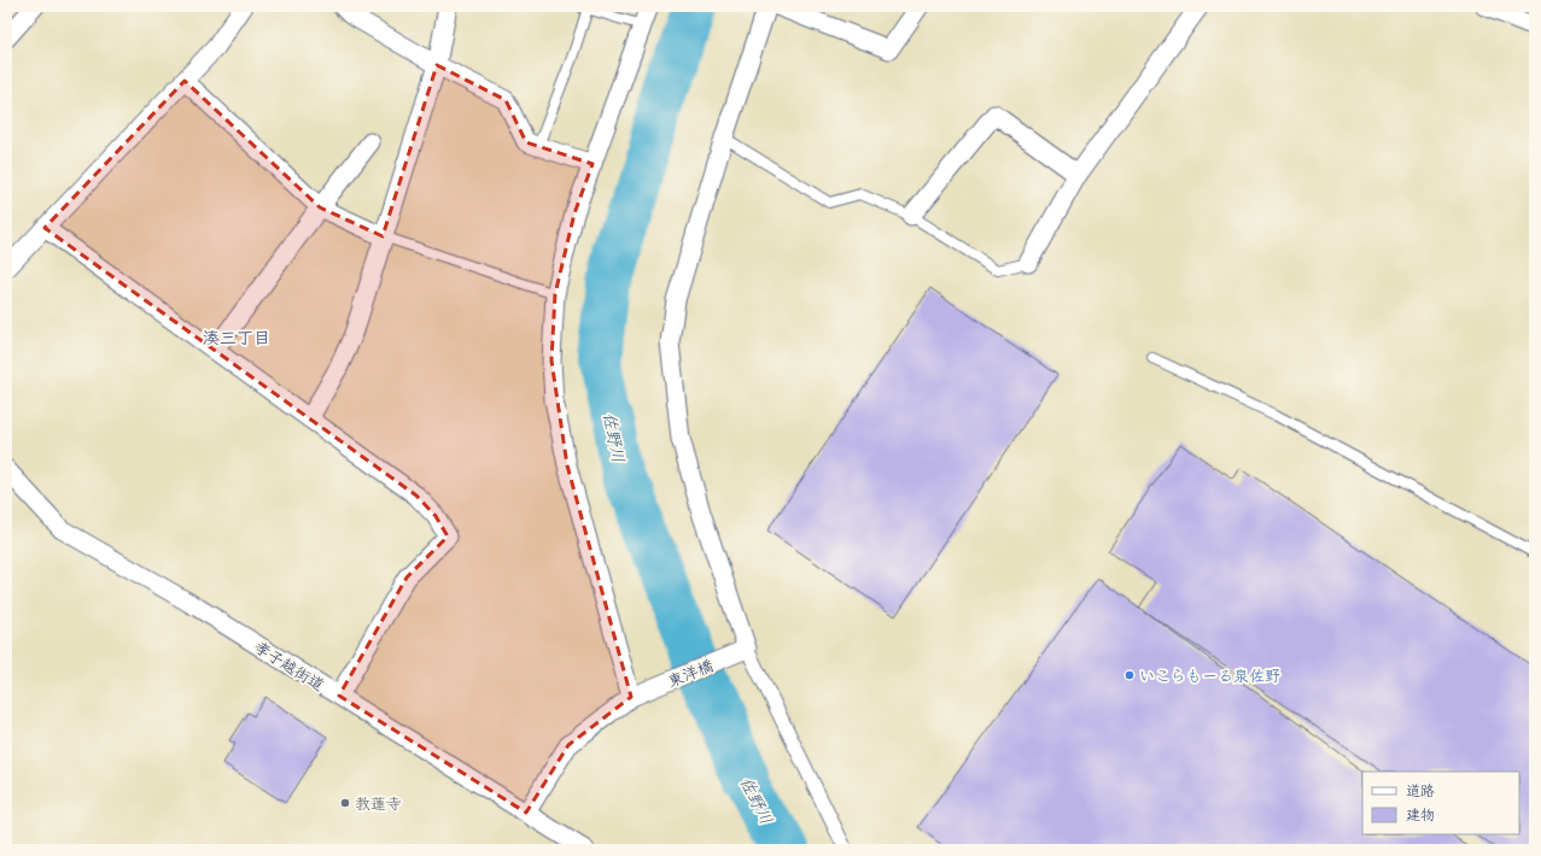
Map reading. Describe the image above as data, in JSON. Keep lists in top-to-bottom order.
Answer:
{
  "streets": {
    "street": ["孝子越街道", "東洋橋"]
  },
  "crossings": [
    ["孝子越街道", "東洋橋"]
  ],
  "districts": ["湊三丁目"],
  "water": ["佐野川"],
  "places": ["いこらもーる泉佐野", "教蓮寺"],
  "legend": ["道路", "建物"]
}
